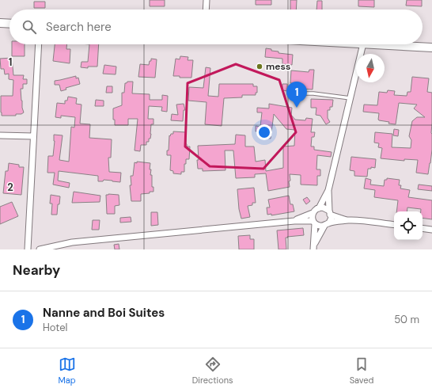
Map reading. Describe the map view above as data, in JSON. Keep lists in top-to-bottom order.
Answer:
{
  "places": ["mess"],
  "north": "bottom",
  "page": {
    "search": "Search here",
    "pins": "1",
    "heading": "Nearby",
    "list": [
      {
        "mark": "1",
        "name": "Nanne and Boi Suites",
        "note": "Hotel",
        "value": "50 m"
      }
    ],
    "nav": ["Map", "Directions", "Saved"]
  },
  "grid": {
    "rows": ["1", "2"]
  }
}
